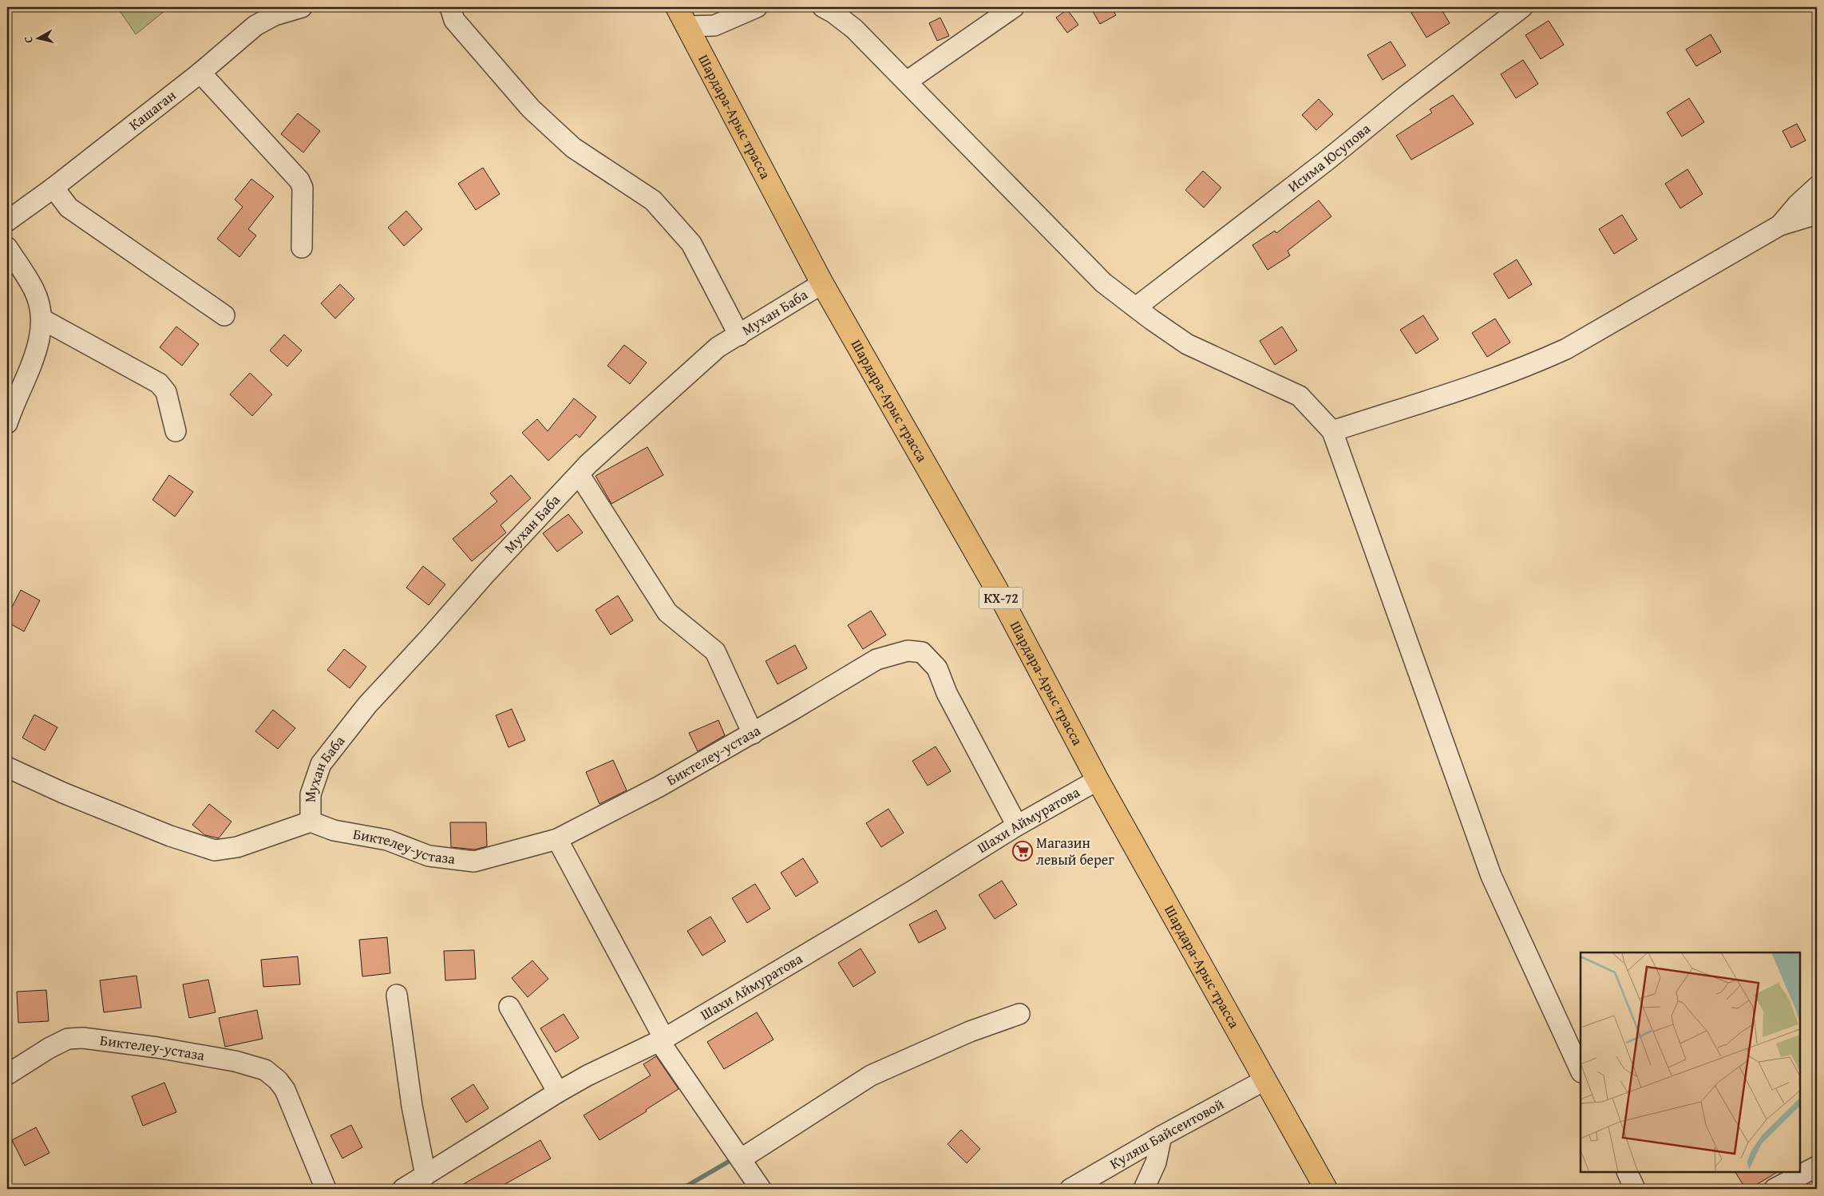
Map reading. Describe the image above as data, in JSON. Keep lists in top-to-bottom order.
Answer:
{
  "streets": {
    "main road": ["Шардара-Арыс трасса", "КХ-72"],
    "street": [
      "Кашаган",
      "Исима Юсупова",
      "Мухан Баба",
      "Биктелеу-устаза",
      "Шахи Аймуратова",
      "Куляш Байсеитовой"
    ]
  },
  "crossings": [
    ["Шардара-Арыс трасса", "Мухан Баба"],
    ["Шардара-Арыс трасса", "Шахи Аймуратова"],
    ["Шардара-Арыс трасса", "Куляш Байсеитовой"],
    ["Мухан Баба", "Биктелеу-устаза"],
    ["Биктелеу-устаза", "Шахи Аймуратова"]
  ],
  "places": {
    "supermarket": ["Магазин левый берег"]
  },
  "north": "left"
}
